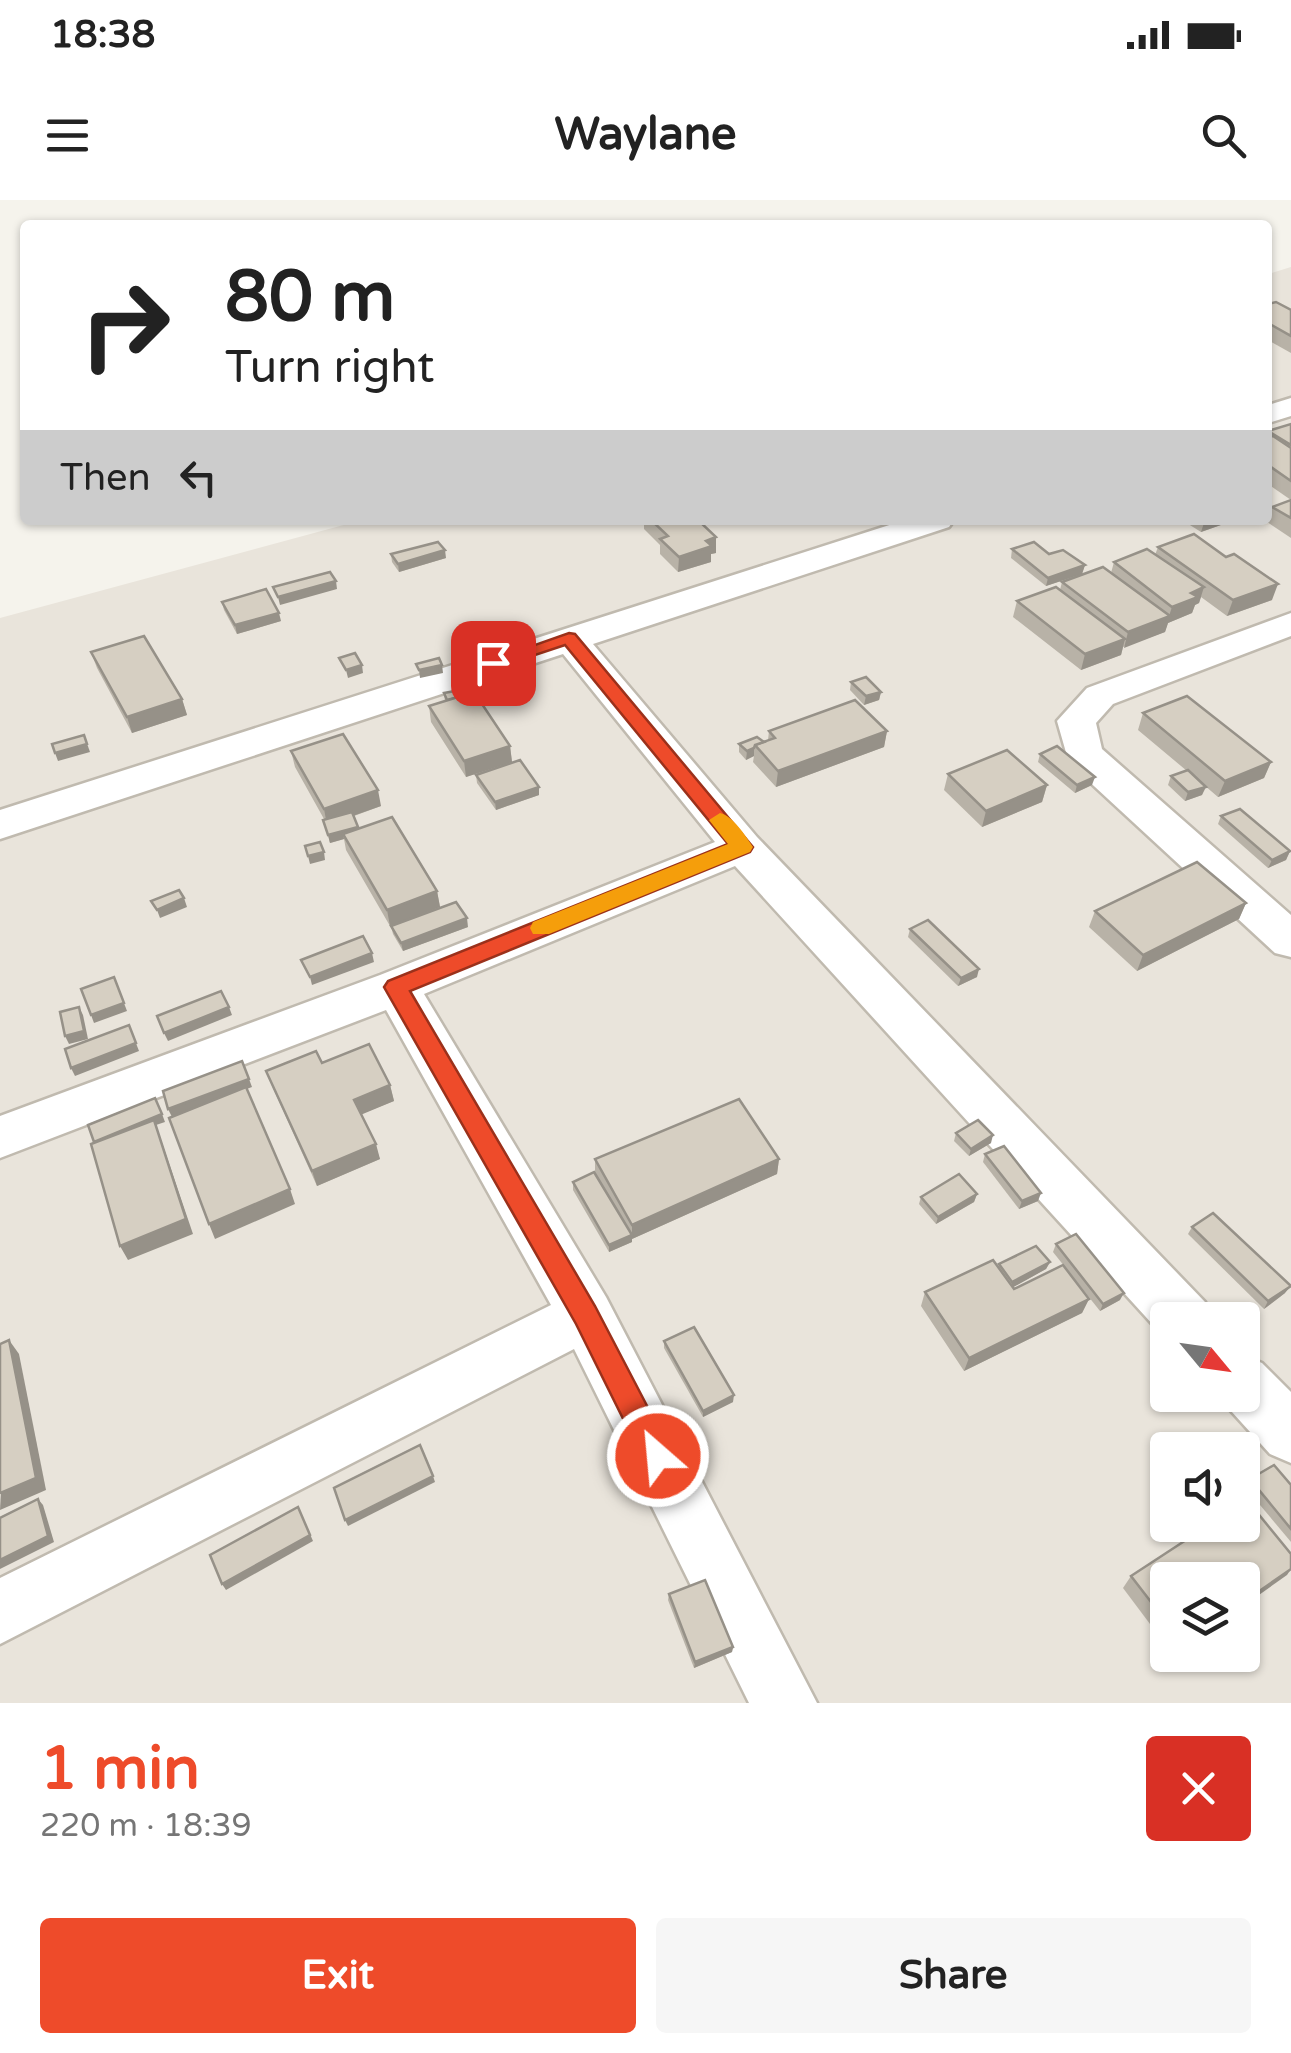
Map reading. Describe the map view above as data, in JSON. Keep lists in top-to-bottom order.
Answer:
{
  "north": "bottom right",
  "page": {
    "status": "18:38",
    "header": "Waylane",
    "turn": ["80 m", "Turn right"],
    "then": "Then",
    "heading": ["1 min", "220 m · 18:39"],
    "buttons": ["Exit", "Share"]
  }
}
